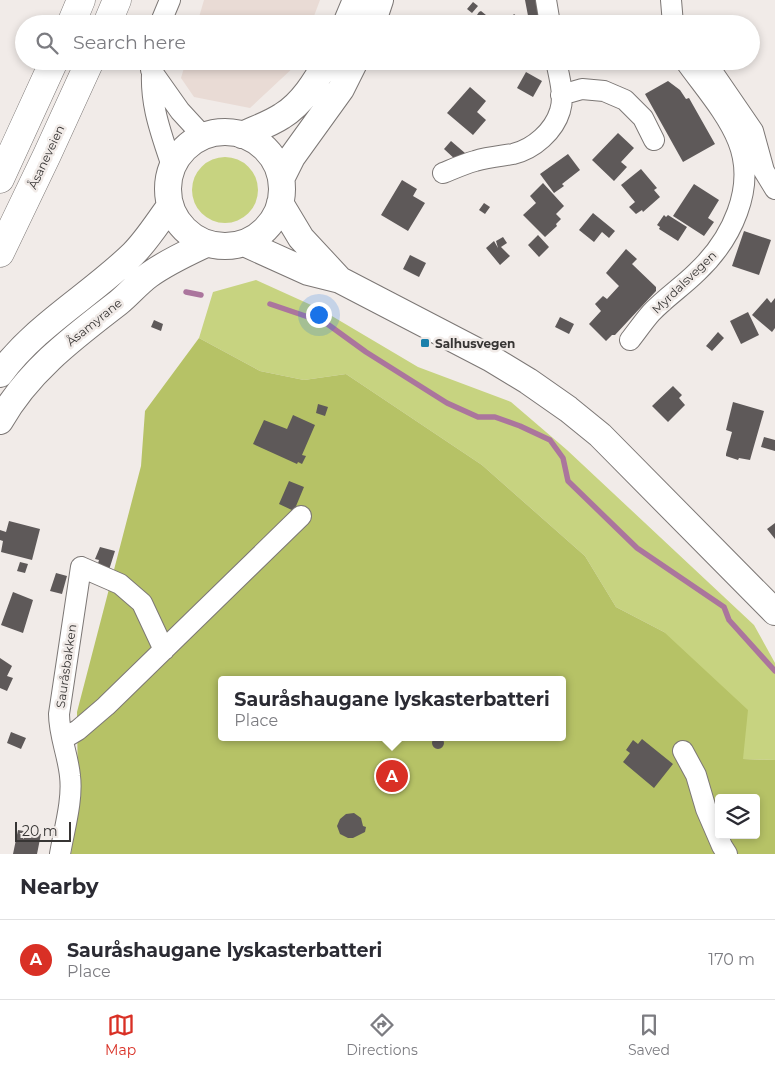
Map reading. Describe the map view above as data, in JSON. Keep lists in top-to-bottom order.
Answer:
{
  "streets": {
    "highway": ["Åsaneveien"],
    "main road": ["Åsamyrane"],
    "street": ["Myrdalsvegen", "Sauråsbakken"]
  },
  "places": {
    "transit": ["Salhusvegen"]
  },
  "scale_bar": "20 m",
  "page": {
    "search": "Search here",
    "popup": ["Sauråshaugane lyskasterbatteri", "Place"],
    "pins": "A",
    "scale": "20 m",
    "heading": "Nearby",
    "list": [
      {
        "mark": "A",
        "name": "Sauråshaugane lyskasterbatteri",
        "note": "Place",
        "value": "170 m"
      }
    ],
    "nav": ["Map", "Directions", "Saved"]
  }
}
